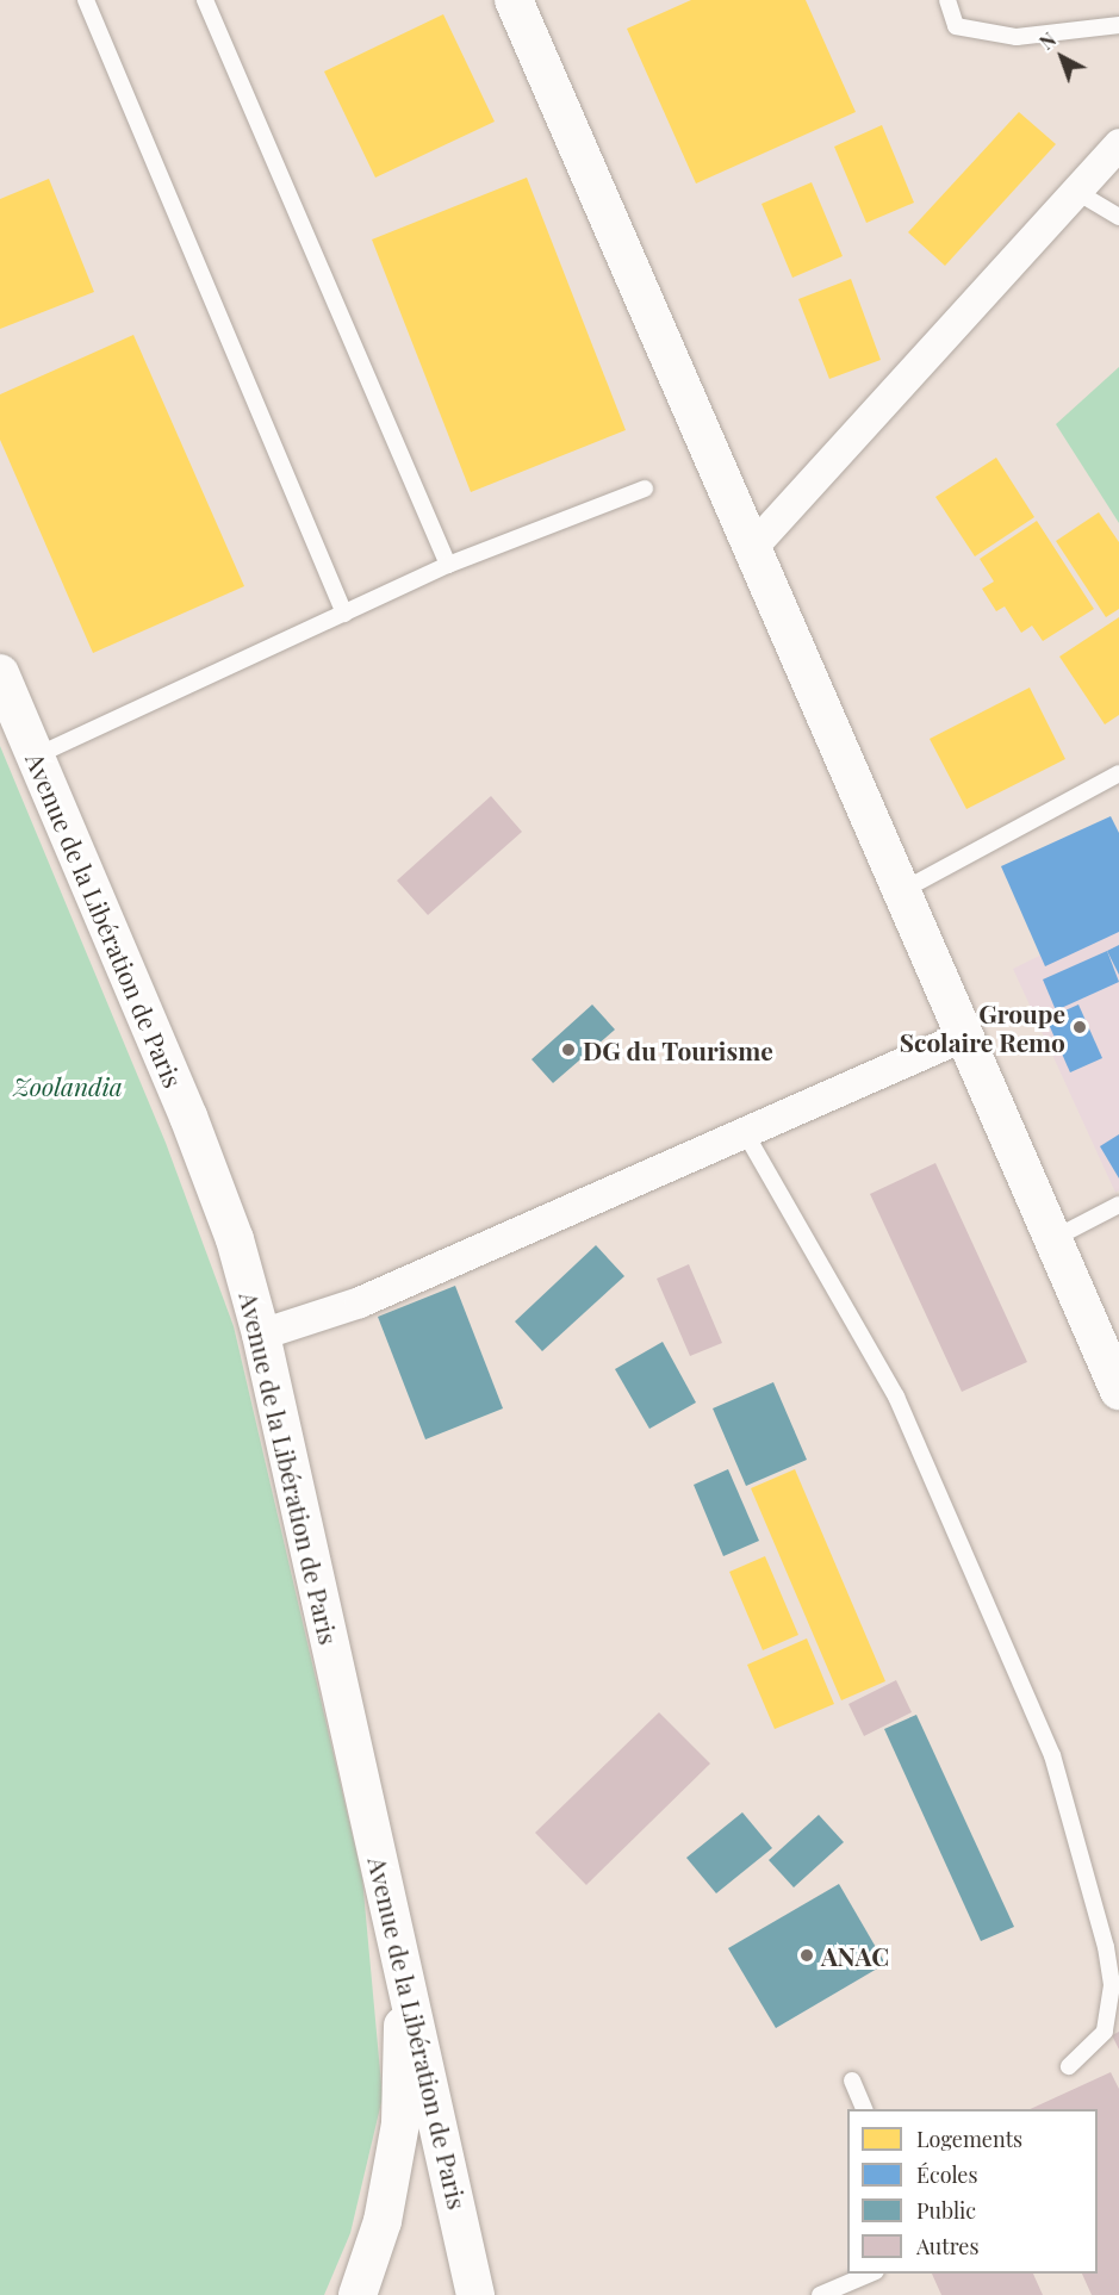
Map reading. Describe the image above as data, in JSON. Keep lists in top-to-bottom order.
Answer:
{
  "streets": {
    "street": ["Avenue de la Libération de Paris"]
  },
  "parks": ["Zoolandia"],
  "places": ["Groupe Scolaire Remo", "DG du Tourisme", "ANAC"],
  "legend": [
    "Logements",
    "Écoles",
    "Public",
    "Autres"
  ],
  "north": "top left"
}
